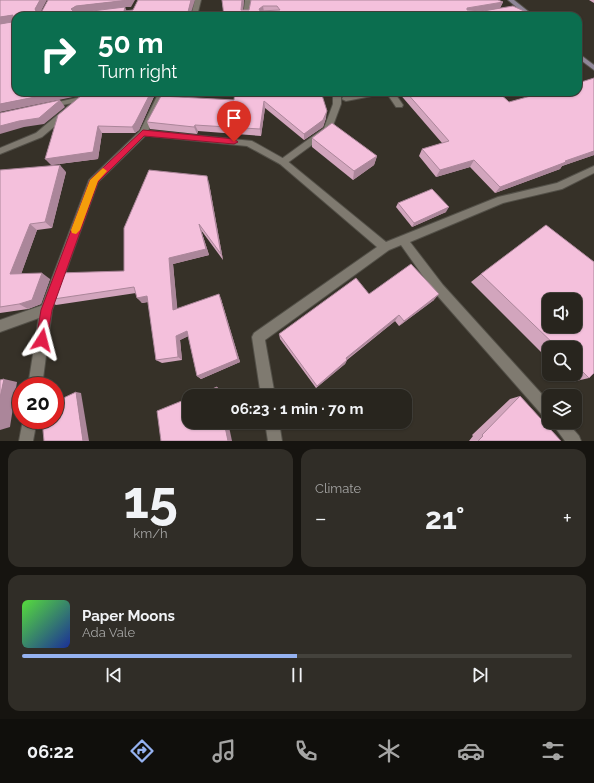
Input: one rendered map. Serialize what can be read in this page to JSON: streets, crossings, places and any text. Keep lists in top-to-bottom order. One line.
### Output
{"page":{"turn":["50 m","Turn right"],"limit":"20","trip":"06:23 · 1 min · 70 m","tile":[["15","km/h"],"Climate"],"heat":["−","21°","+"],"song":["Paper Moons","Ada Vale"],"tabs":"06:22"}}
